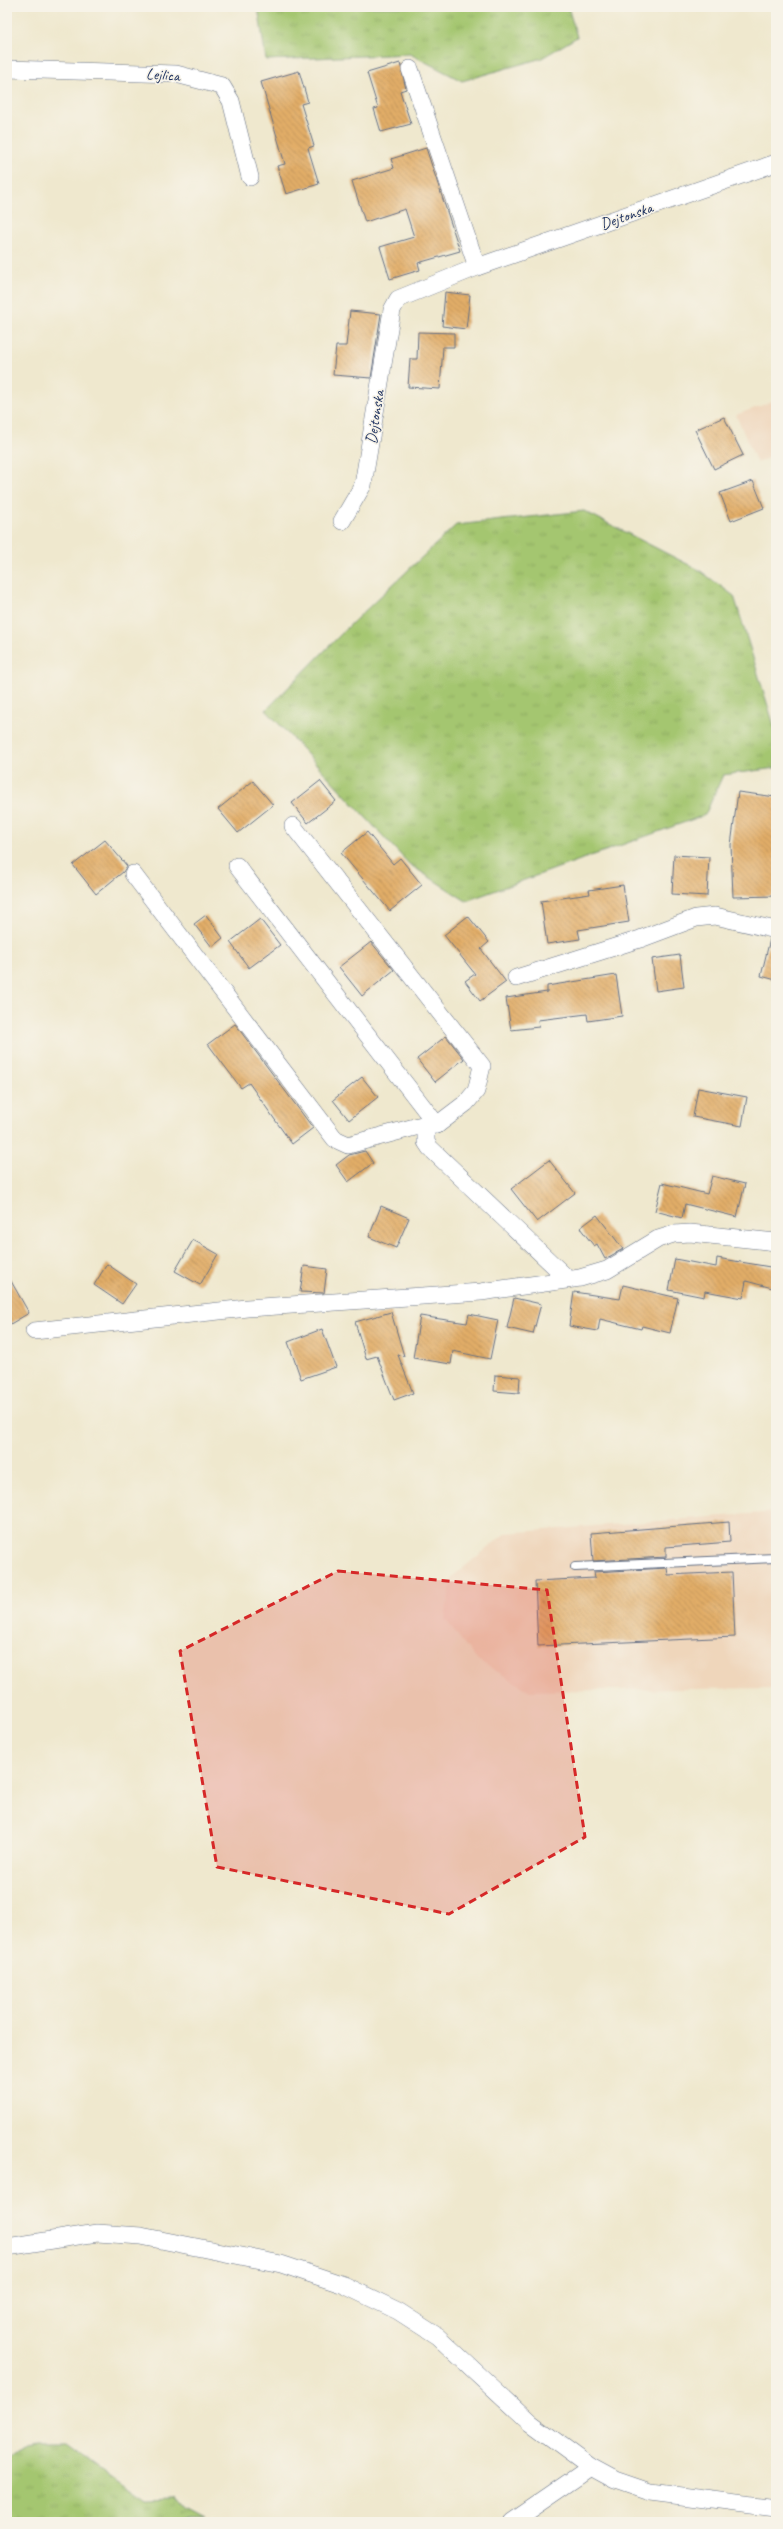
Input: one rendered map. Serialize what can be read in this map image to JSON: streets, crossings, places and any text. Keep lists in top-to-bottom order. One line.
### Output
{"streets":{"street":["Lejlica","Dejtonska"]}}
